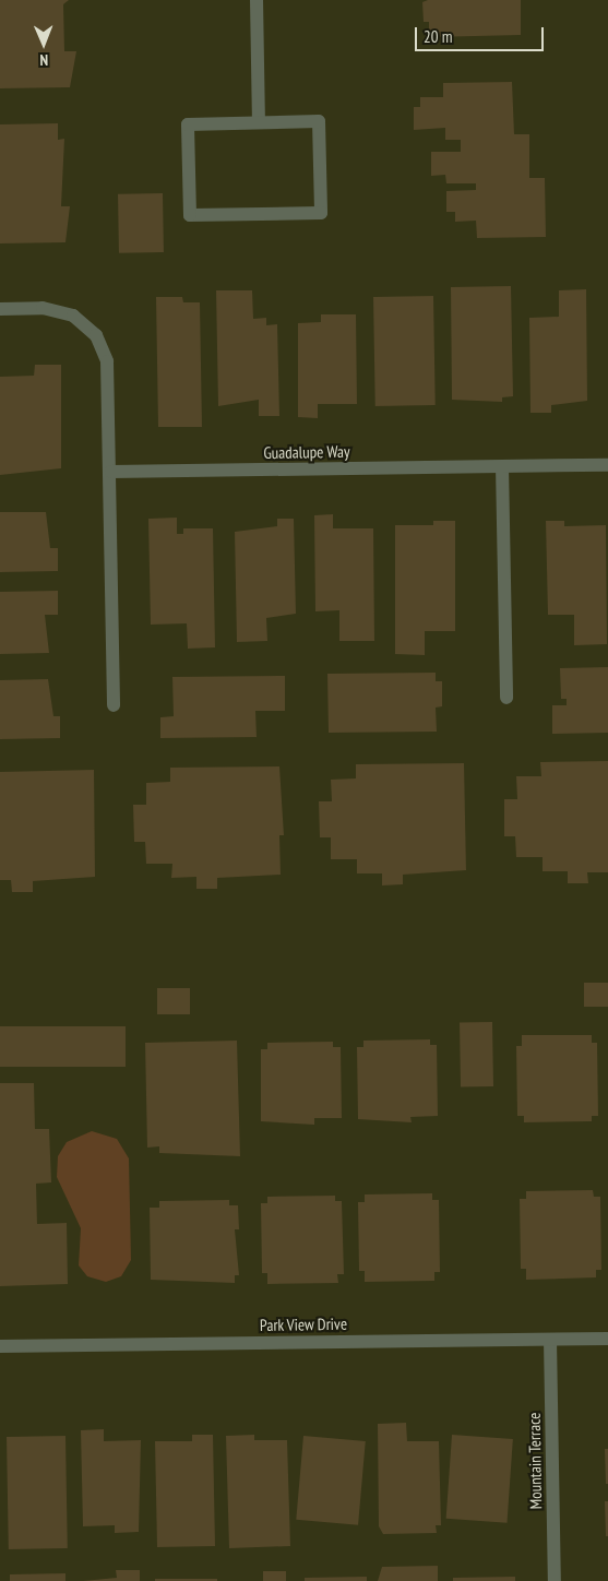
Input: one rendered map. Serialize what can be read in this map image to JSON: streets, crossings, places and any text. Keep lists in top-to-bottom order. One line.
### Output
{"streets":{"street":["Guadalupe Way","Park View Drive","Mountain Terrace"]},"crossings":[["Park View Drive","Mountain Terrace"]],"scale_bar":"20 m","north":"bottom"}
